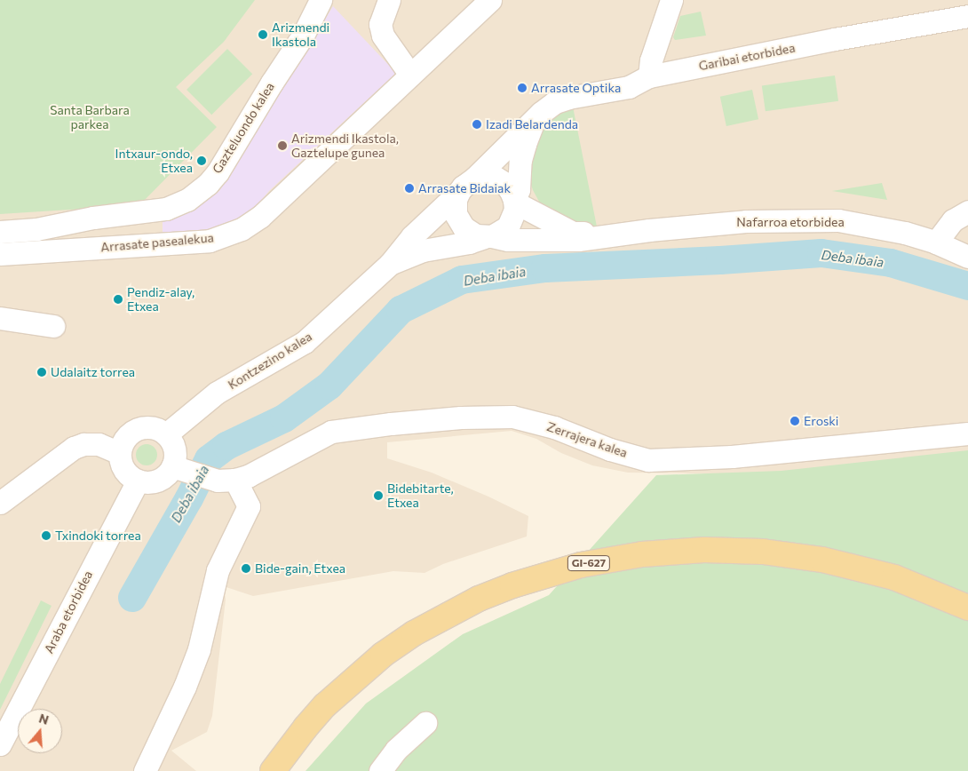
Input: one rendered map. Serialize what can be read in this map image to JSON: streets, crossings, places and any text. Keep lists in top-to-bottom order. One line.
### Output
{"streets":{"main road":["GI-627"],"street":["Garibai etorbidea","Gazteluondo kalea","Nafarroa etorbidea","Arrasate pasealekua","Kontzezino kalea","Zerrajera kalea","Araba etorbidea"]},"crossings":[["Garibai etorbidea","Nafarroa etorbidea"],["Garibai etorbidea","Kontzezino kalea"],["Nafarroa etorbidea","Kontzezino kalea"],["Kontzezino kalea","Araba etorbidea"]],"water":["Deba ibaia"],"parks":["Santa Barbara parkea"],"places":["Arizmendi Ikastola","Arrasate Optika","Izadi Belardenda","Arizmendi Ikastola, Gaztelupe gunea","Intxaur-ondo, Etxea","Arrasate Bidaiak","Pendiz-alay, Etxea","Udalaitz torrea","Eroski","Bidebitarte, Etxea","Txindoki torrea","Bide-gain, Etxea"],"north":"top"}
